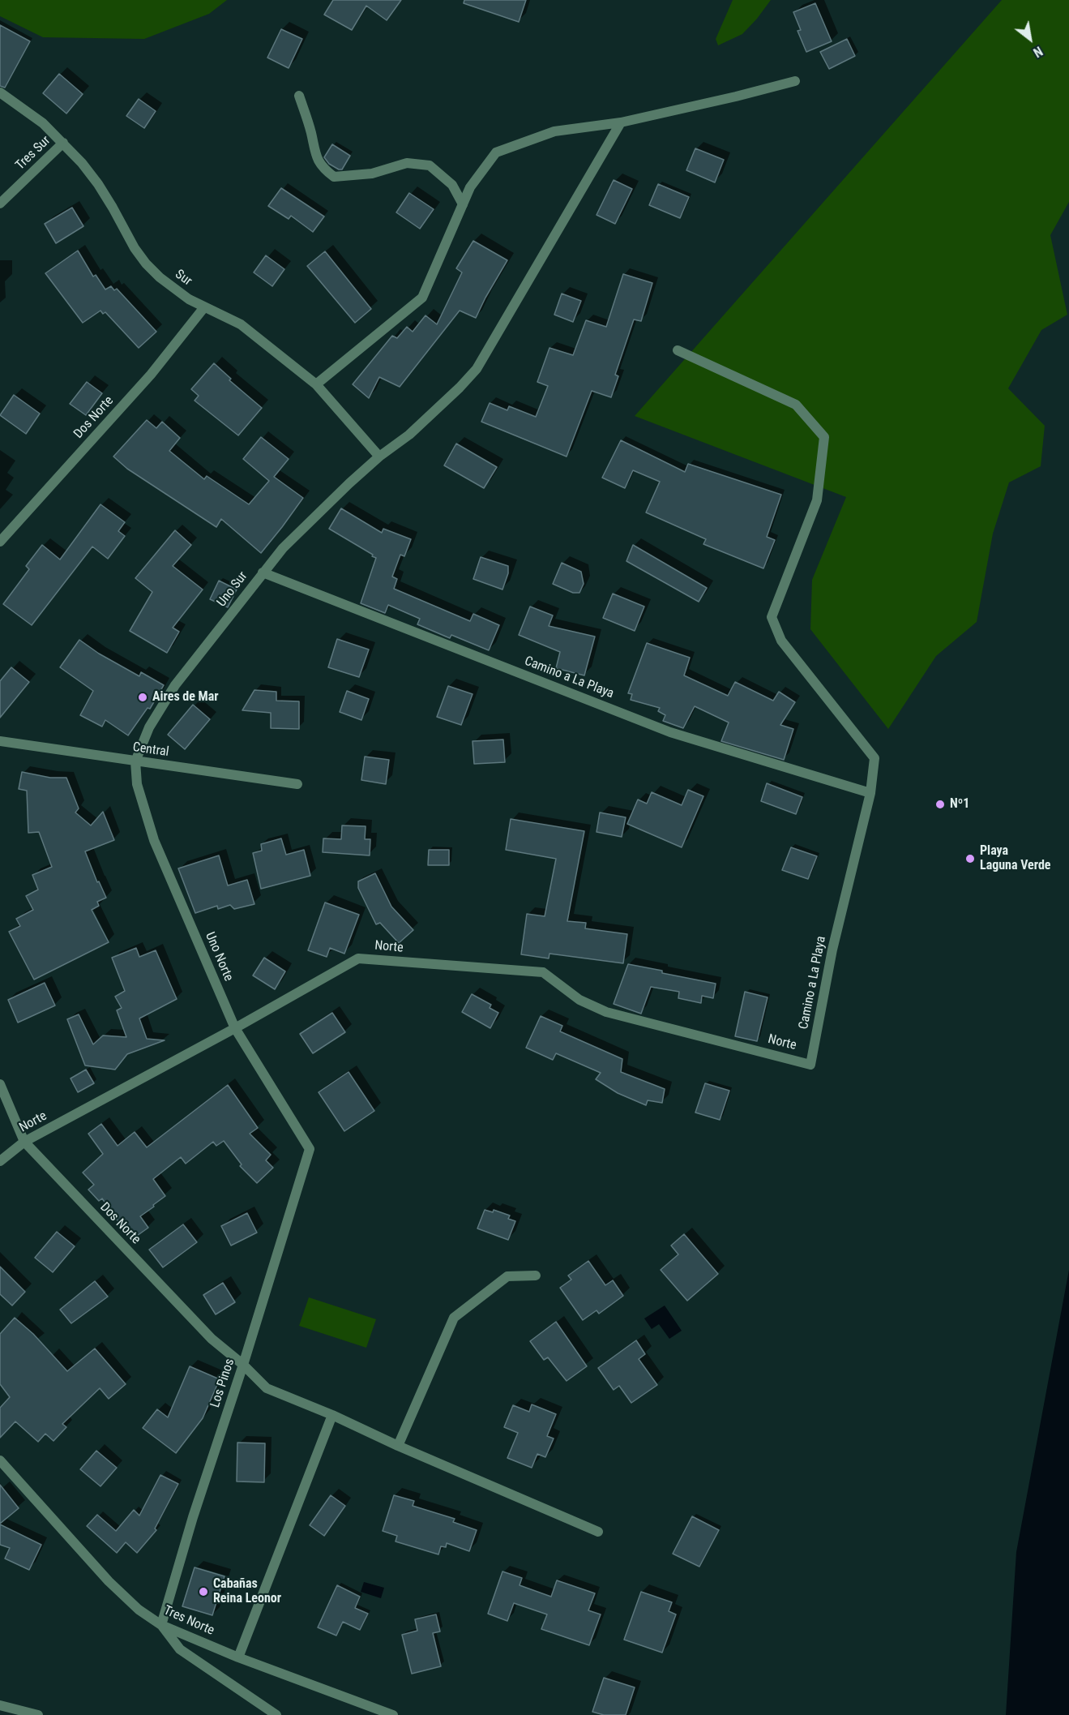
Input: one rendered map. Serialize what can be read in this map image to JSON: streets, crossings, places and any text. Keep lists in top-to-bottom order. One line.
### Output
{"streets":{"street":["Tres Sur","Sur","Dos Norte","Uno Sur","Camino a La Playa","Central","Norte","Uno Norte","Los Pinos","Tres Norte"]},"crossings":[["Tres Sur","Sur"],["Sur","Dos Norte"],["Sur","Uno Sur"],["Dos Norte","Norte"],["Dos Norte","Los Pinos"],["Uno Sur","Camino a La Playa"],["Uno Sur","Central"],["Uno Sur","Uno Norte"],["Camino a La Playa","Norte"],["Central","Uno Norte"],["Norte","Uno Norte"],["Uno Norte","Los Pinos"],["Los Pinos","Tres Norte"]],"places":["Aires de Mar","Nº1","Playa Laguna Verde","Cabañas Reina Leonor"],"north":"bottom right"}
